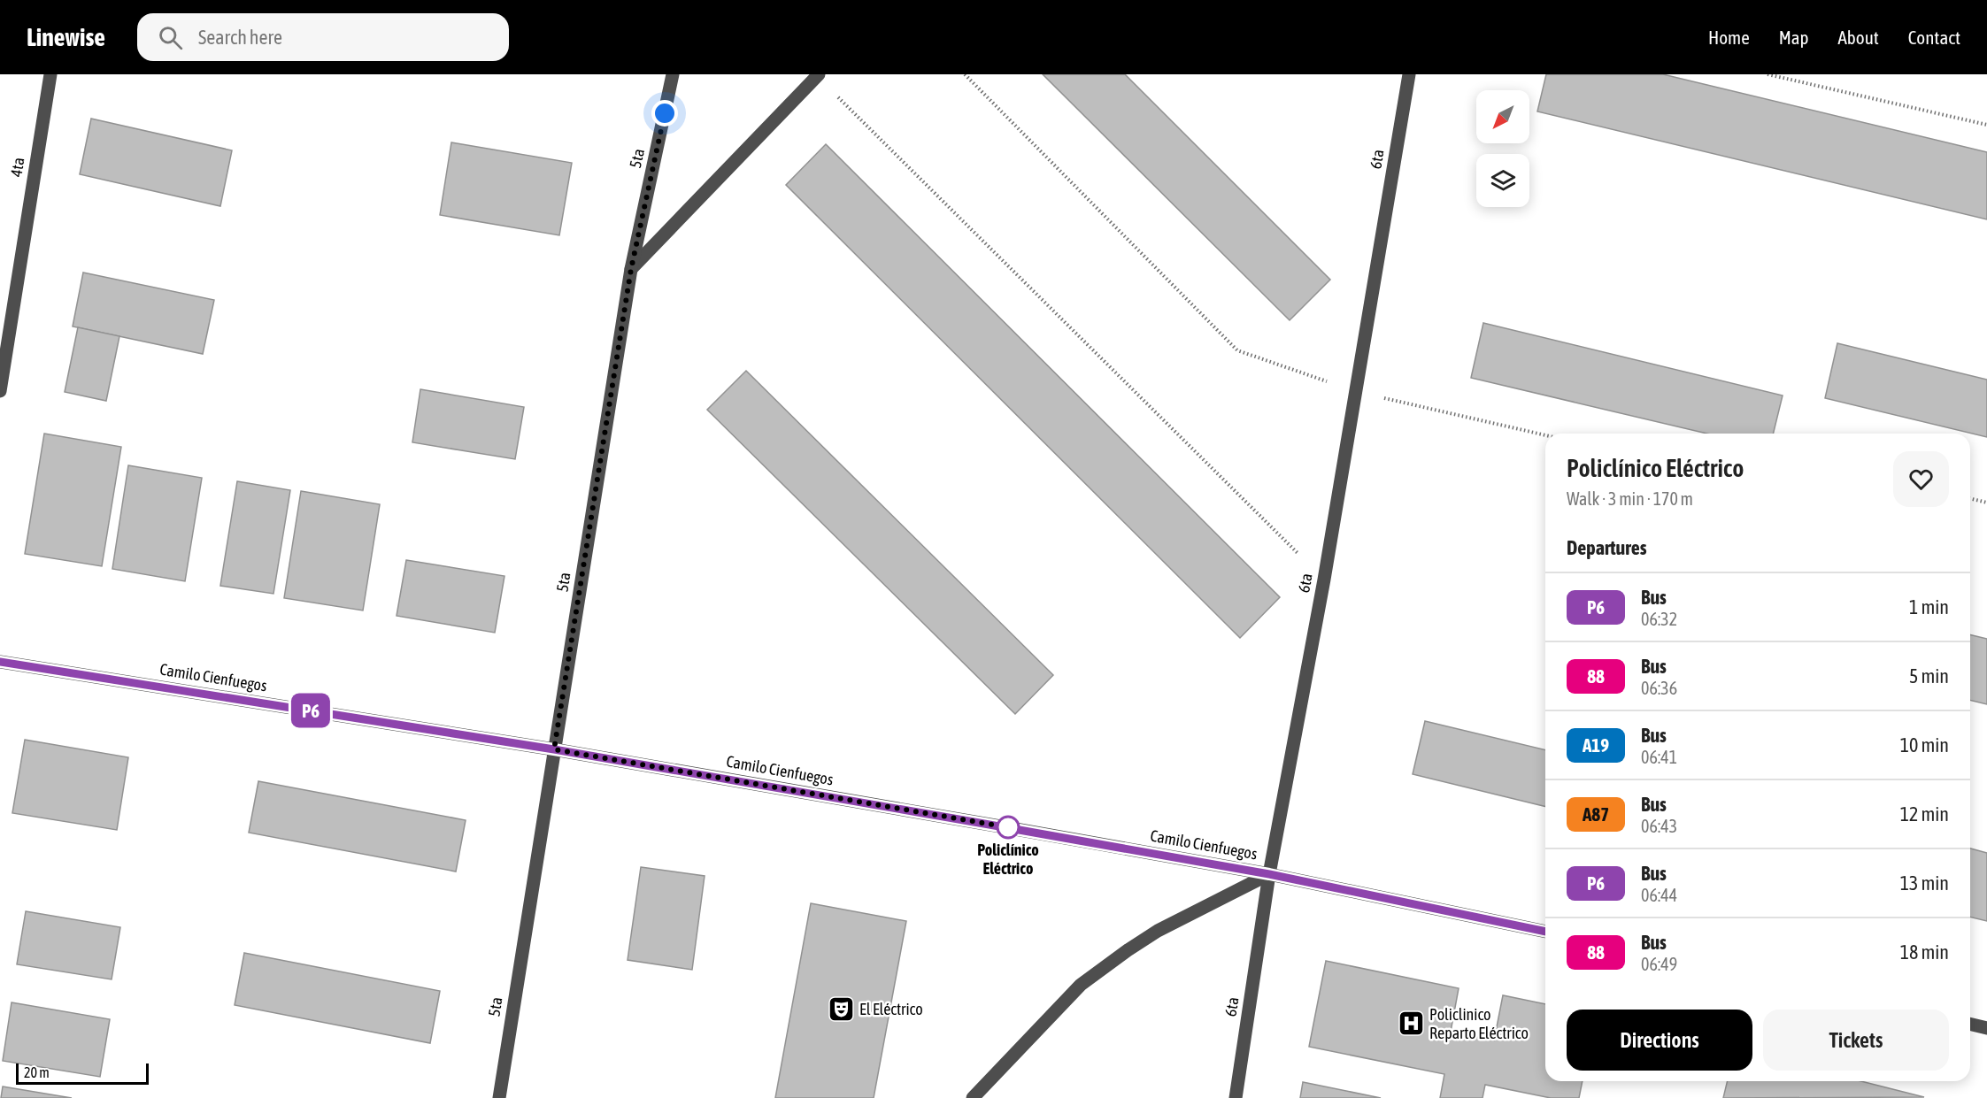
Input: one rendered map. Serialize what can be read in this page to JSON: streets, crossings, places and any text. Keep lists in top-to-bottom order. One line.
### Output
{"streets":{"street":["5ta","6ta","4ta","Camilo Cienfuegos"]},"crossings":[["5ta","Camilo Cienfuegos"],["6ta","Camilo Cienfuegos"]],"places":{"other":["Policlínico Eléctrico"],"theatre":["El Eléctrico"],"hospital":["Policlinico Reparto Eléctrico"]},"lines":["bus line P6"],"scale_bar":"20 m","north":"bottom left","page":{"header":"Linewise","search":"Search here","nav":["Home","Map","About","Contact"],"on_map":"P6","heading":[["Policlínico Eléctrico","Walk · 3 min · 170 m"],"Departures"],"list":[{"mark":"P6","name":"Bus","note":"06:32","value":"1 min"},{"mark":"88","name":"Bus","note":"06:36","value":"5 min"},{"mark":"A19","name":"Bus","note":"06:41","value":"10 min"},{"mark":"A87","name":"Bus","note":"06:43","value":"12 min"},{"mark":"P6","name":"Bus","note":"06:44","value":"13 min"},{"mark":"88","name":"Bus","note":"06:49","value":"18 min"}],"buttons":["Directions","Tickets"],"scale":"20 m"}}
